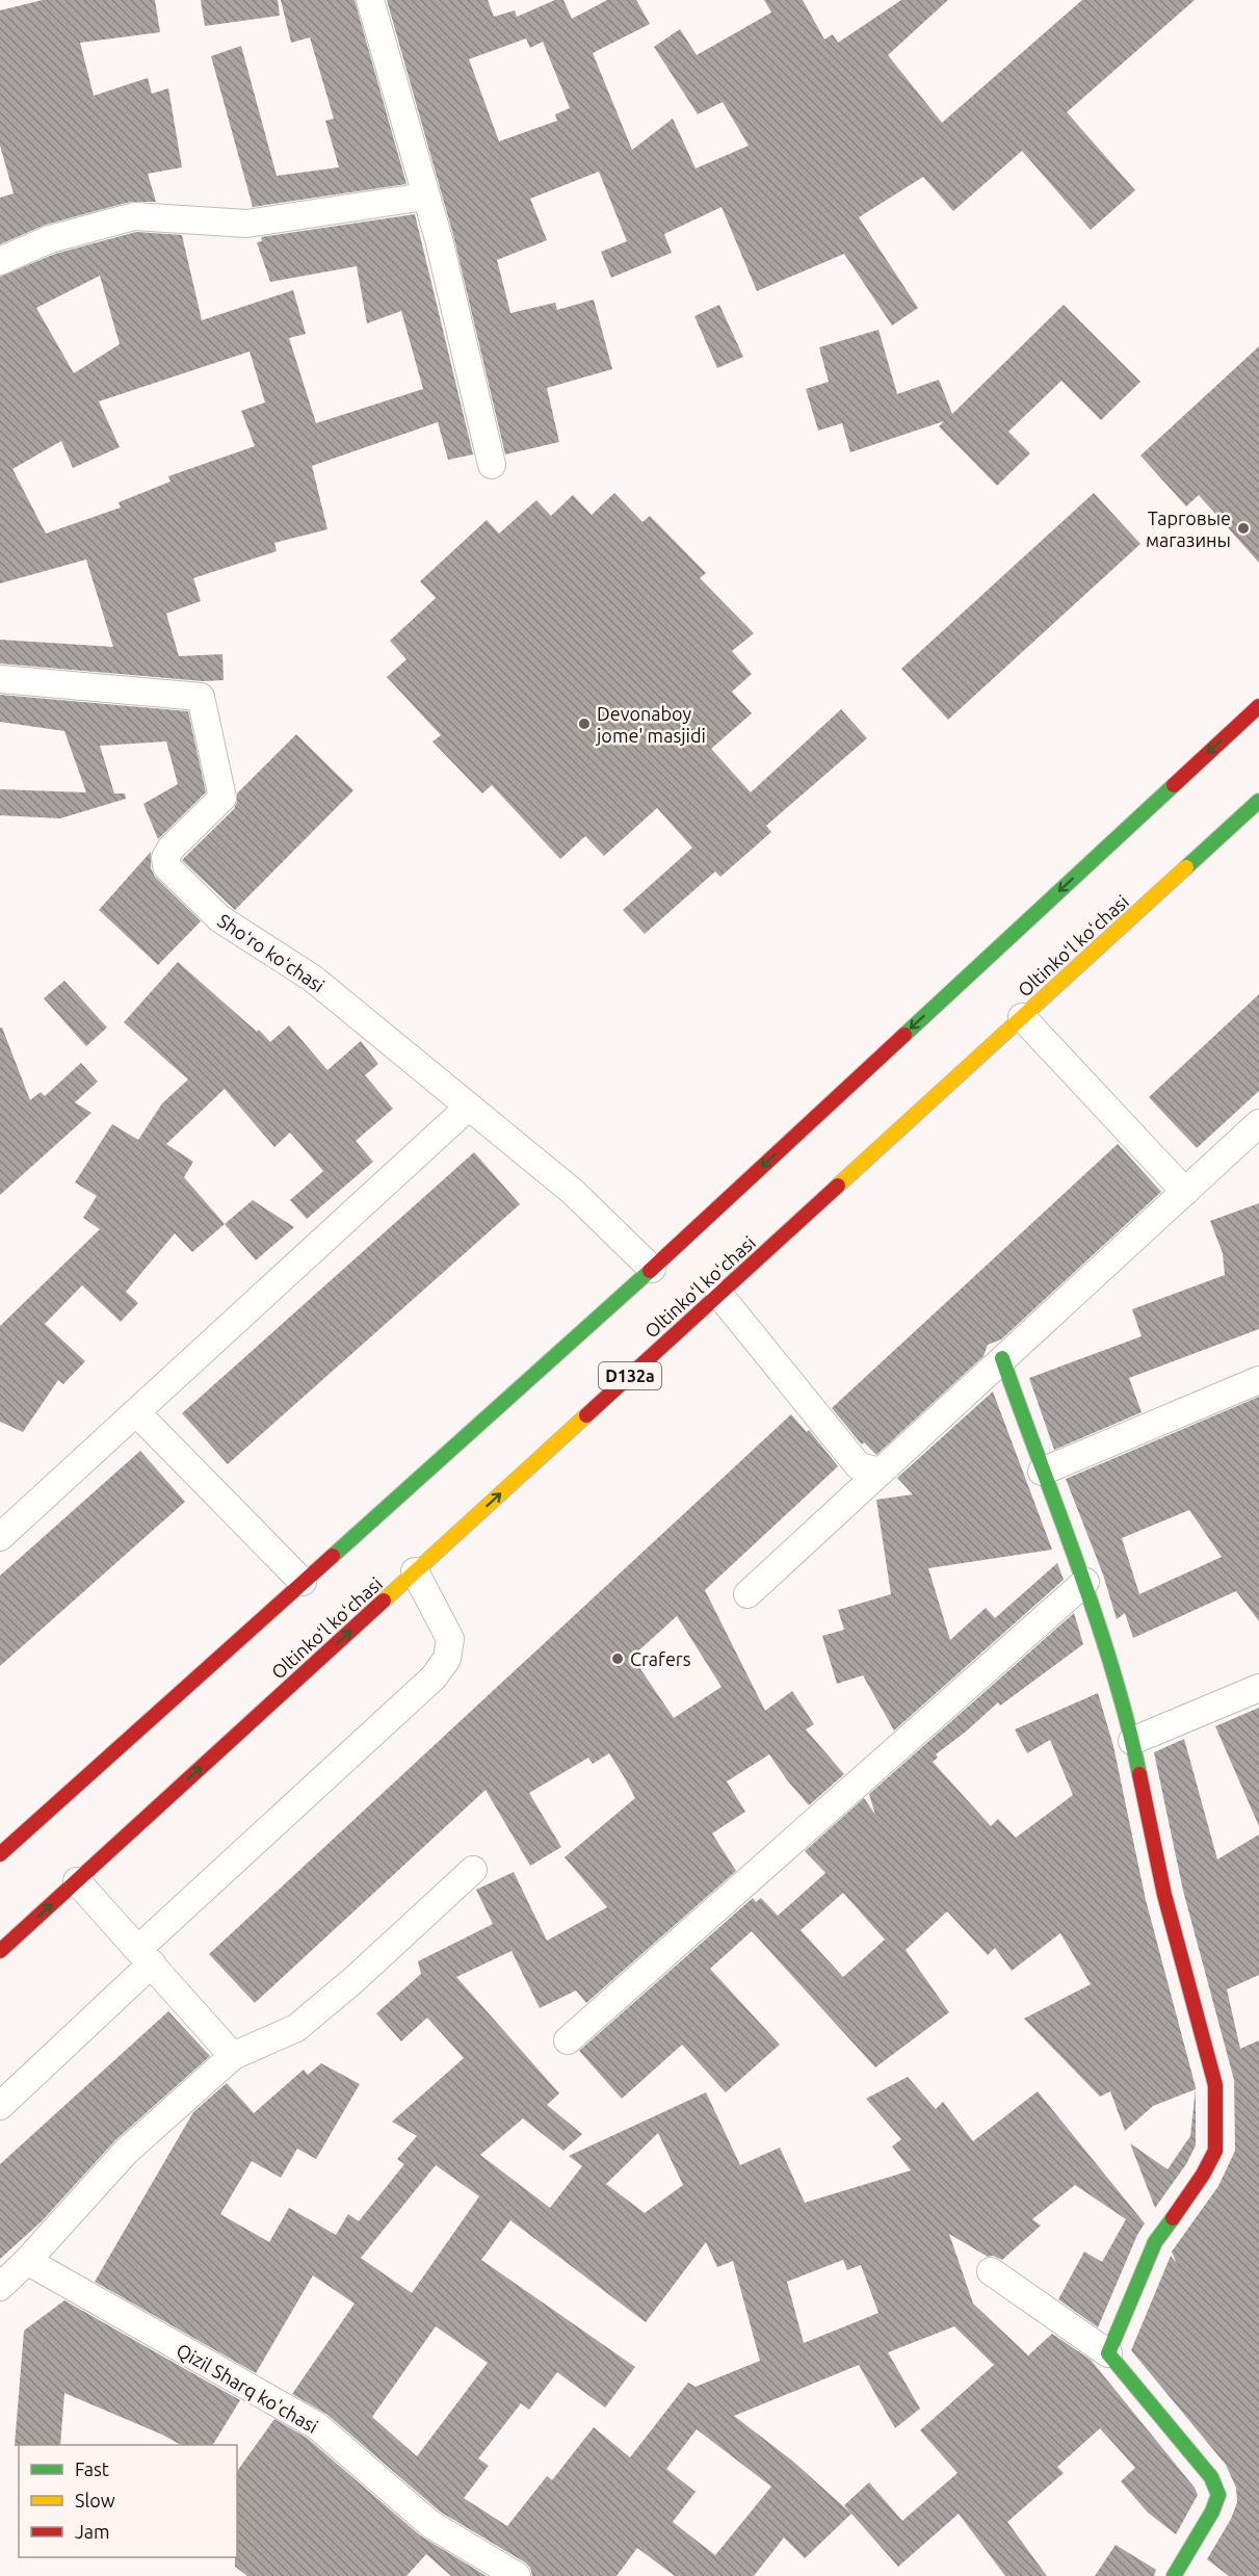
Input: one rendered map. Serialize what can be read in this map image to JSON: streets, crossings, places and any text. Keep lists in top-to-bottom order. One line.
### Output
{"streets":{"main road":["Oltinkoʻl koʻchasi","D132a"],"street":["Shoʻro koʻchasi","Qizil Sharq ko'chasi"]},"places":["Тарговые магазины","Devonaboy jome' masjidi","Crafers"],"legend":["Fast","Slow","Jam"]}
